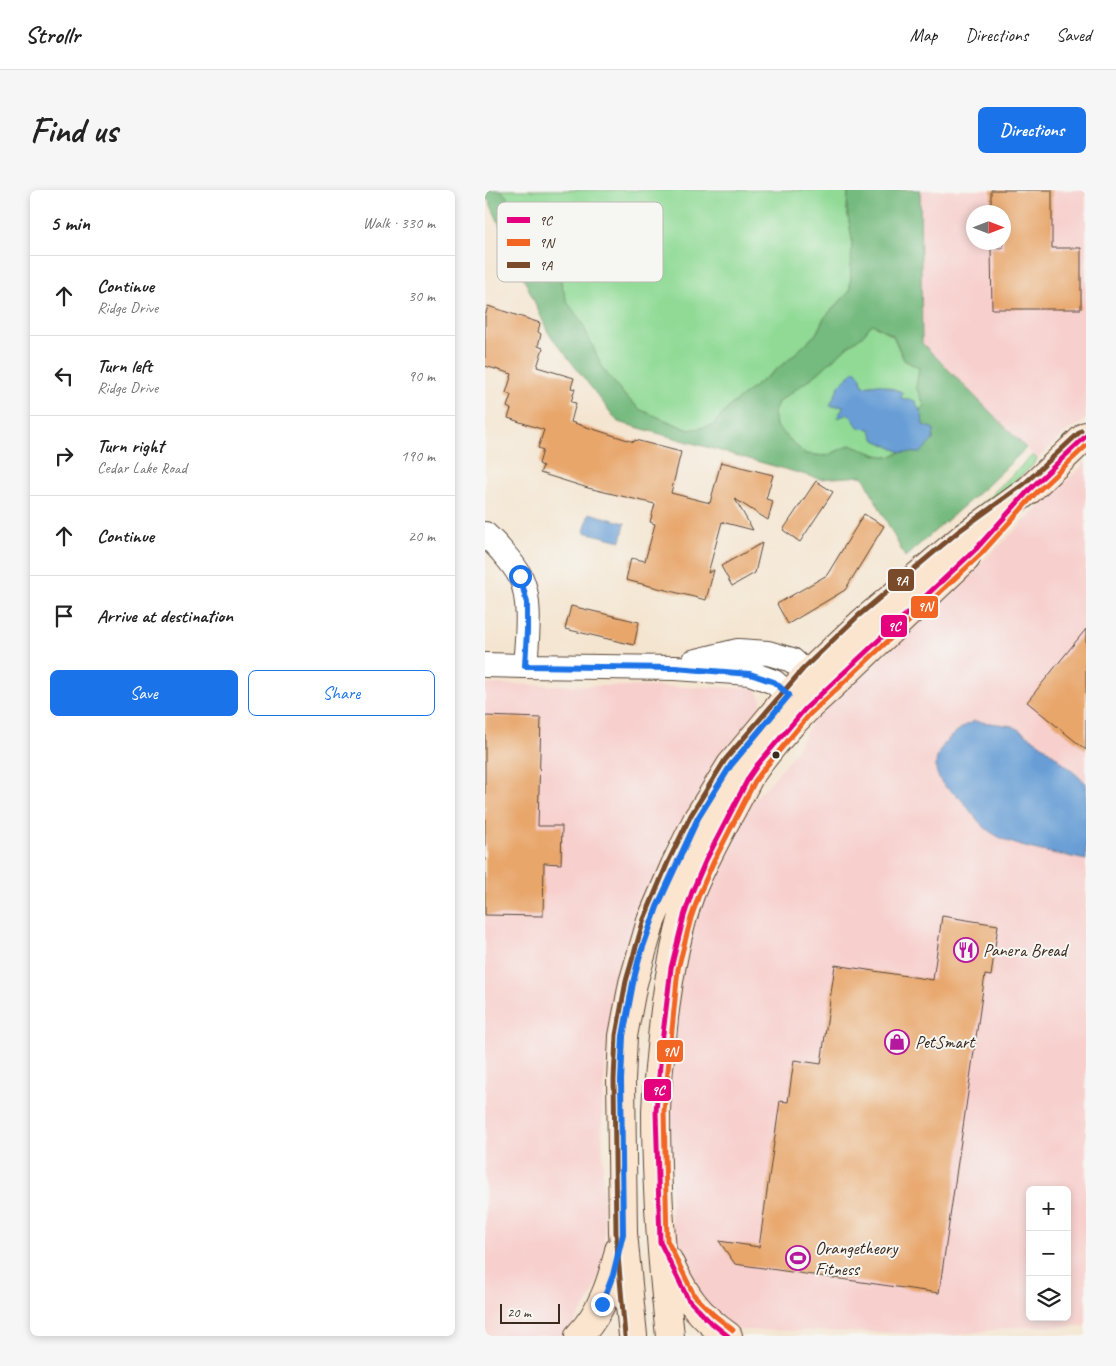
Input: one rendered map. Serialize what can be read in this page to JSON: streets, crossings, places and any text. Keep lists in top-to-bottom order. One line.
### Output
{"places":{"restaurant":["Panera Bread"],"shop":["PetSmart"],"sports":["Orangetheory Fitness"]},"lines":["transit line 9A","transit line 9C","transit line 9N"],"legend":["9C","9N","9A"],"scale_bar":"20 m","north":"right","page":{"header":"Strollr","nav":["Map","Directions","Saved"],"buttons":["Directions",["Save","Share"]],"title":"Find us","heading":["5 min","Walk · 330 m"],"list":[["Continue","Ridge Drive","30 m"],["Turn left","Ridge Drive","90 m"],["Turn right","Cedar Lake Road","190 m"],["Continue","20 m"],"Arrive at destination"],"map_buttons":["+","−"],"scale":"20 m"}}
